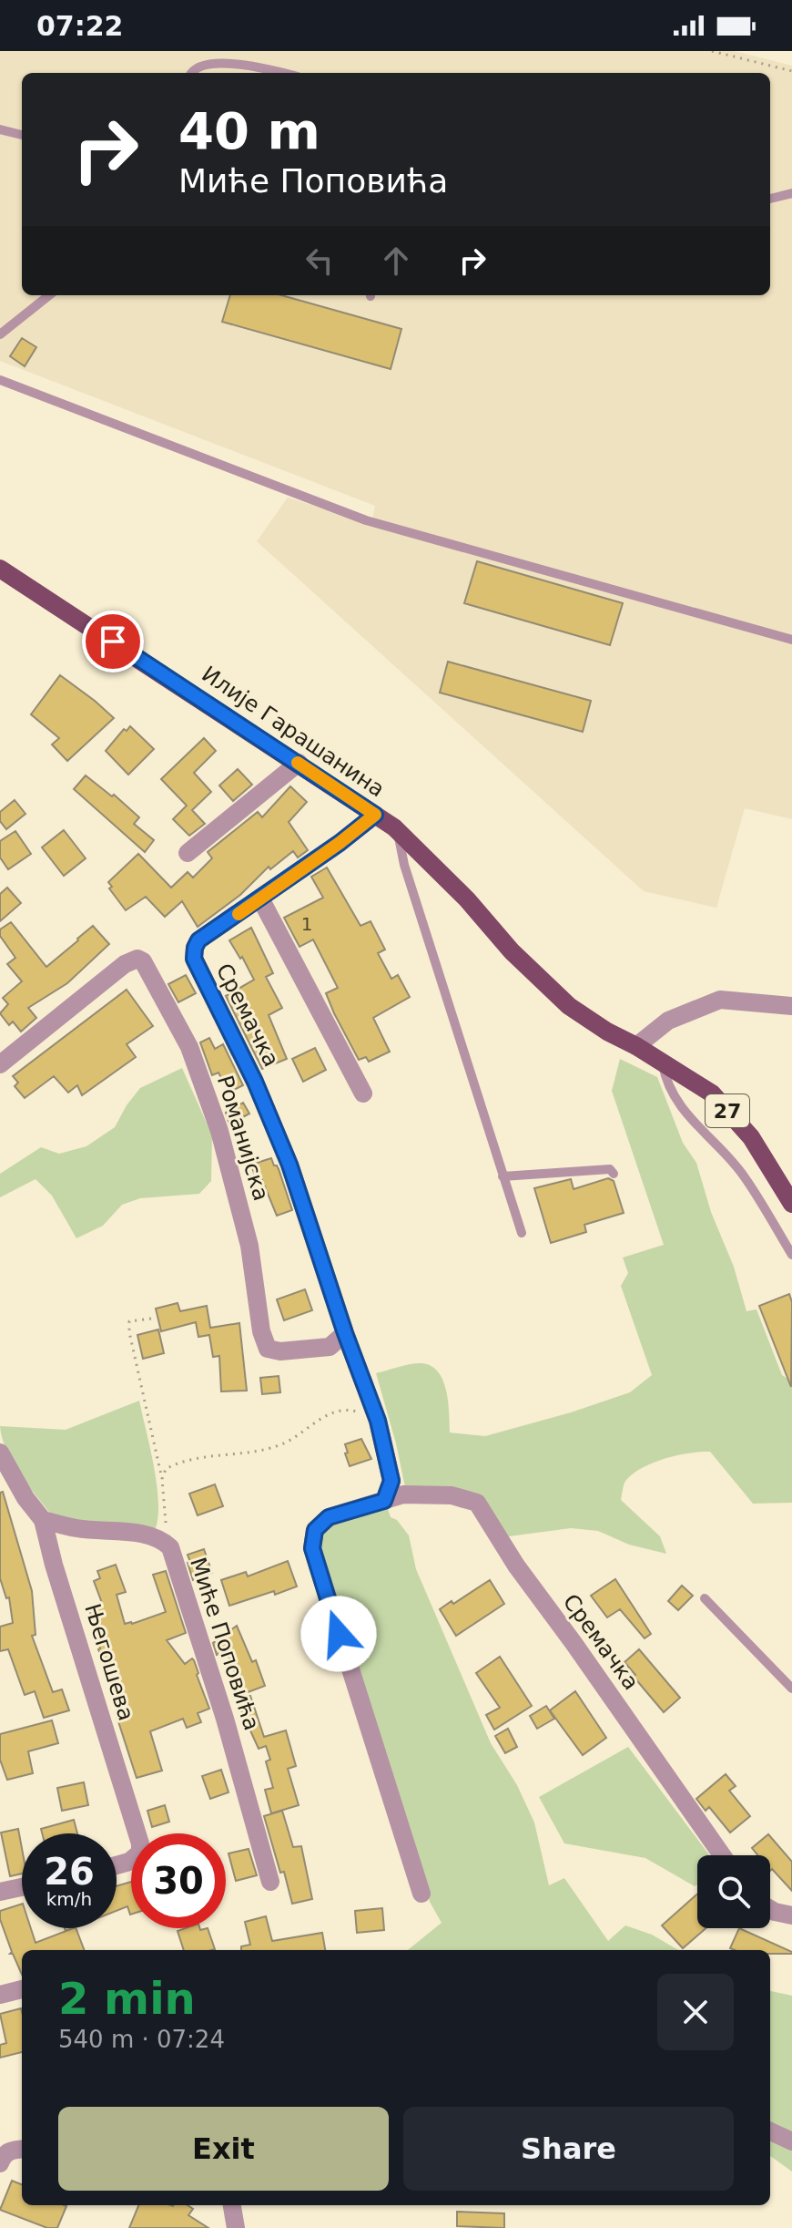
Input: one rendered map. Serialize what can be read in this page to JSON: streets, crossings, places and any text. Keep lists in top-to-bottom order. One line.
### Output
{"streets":{"main road":["Илије Гарашанина","27"],"street":["Сремачка","Романијска","Миће Поповића","Његошева"]},"crossings":[["Илије Гарашанина","Сремачка"],["Илије Гарашанина","27"],["Сремачка","Романијска"],["Миће Поповића","Његошева"]],"house_numbers":["1"],"page":{"status":"07:22","turn":["40 m","Миће Поповића"],"speed":"26 km/h","limit":"30","heading":["2 min","540 m · 07:24"],"buttons":["Exit","Share"]}}
